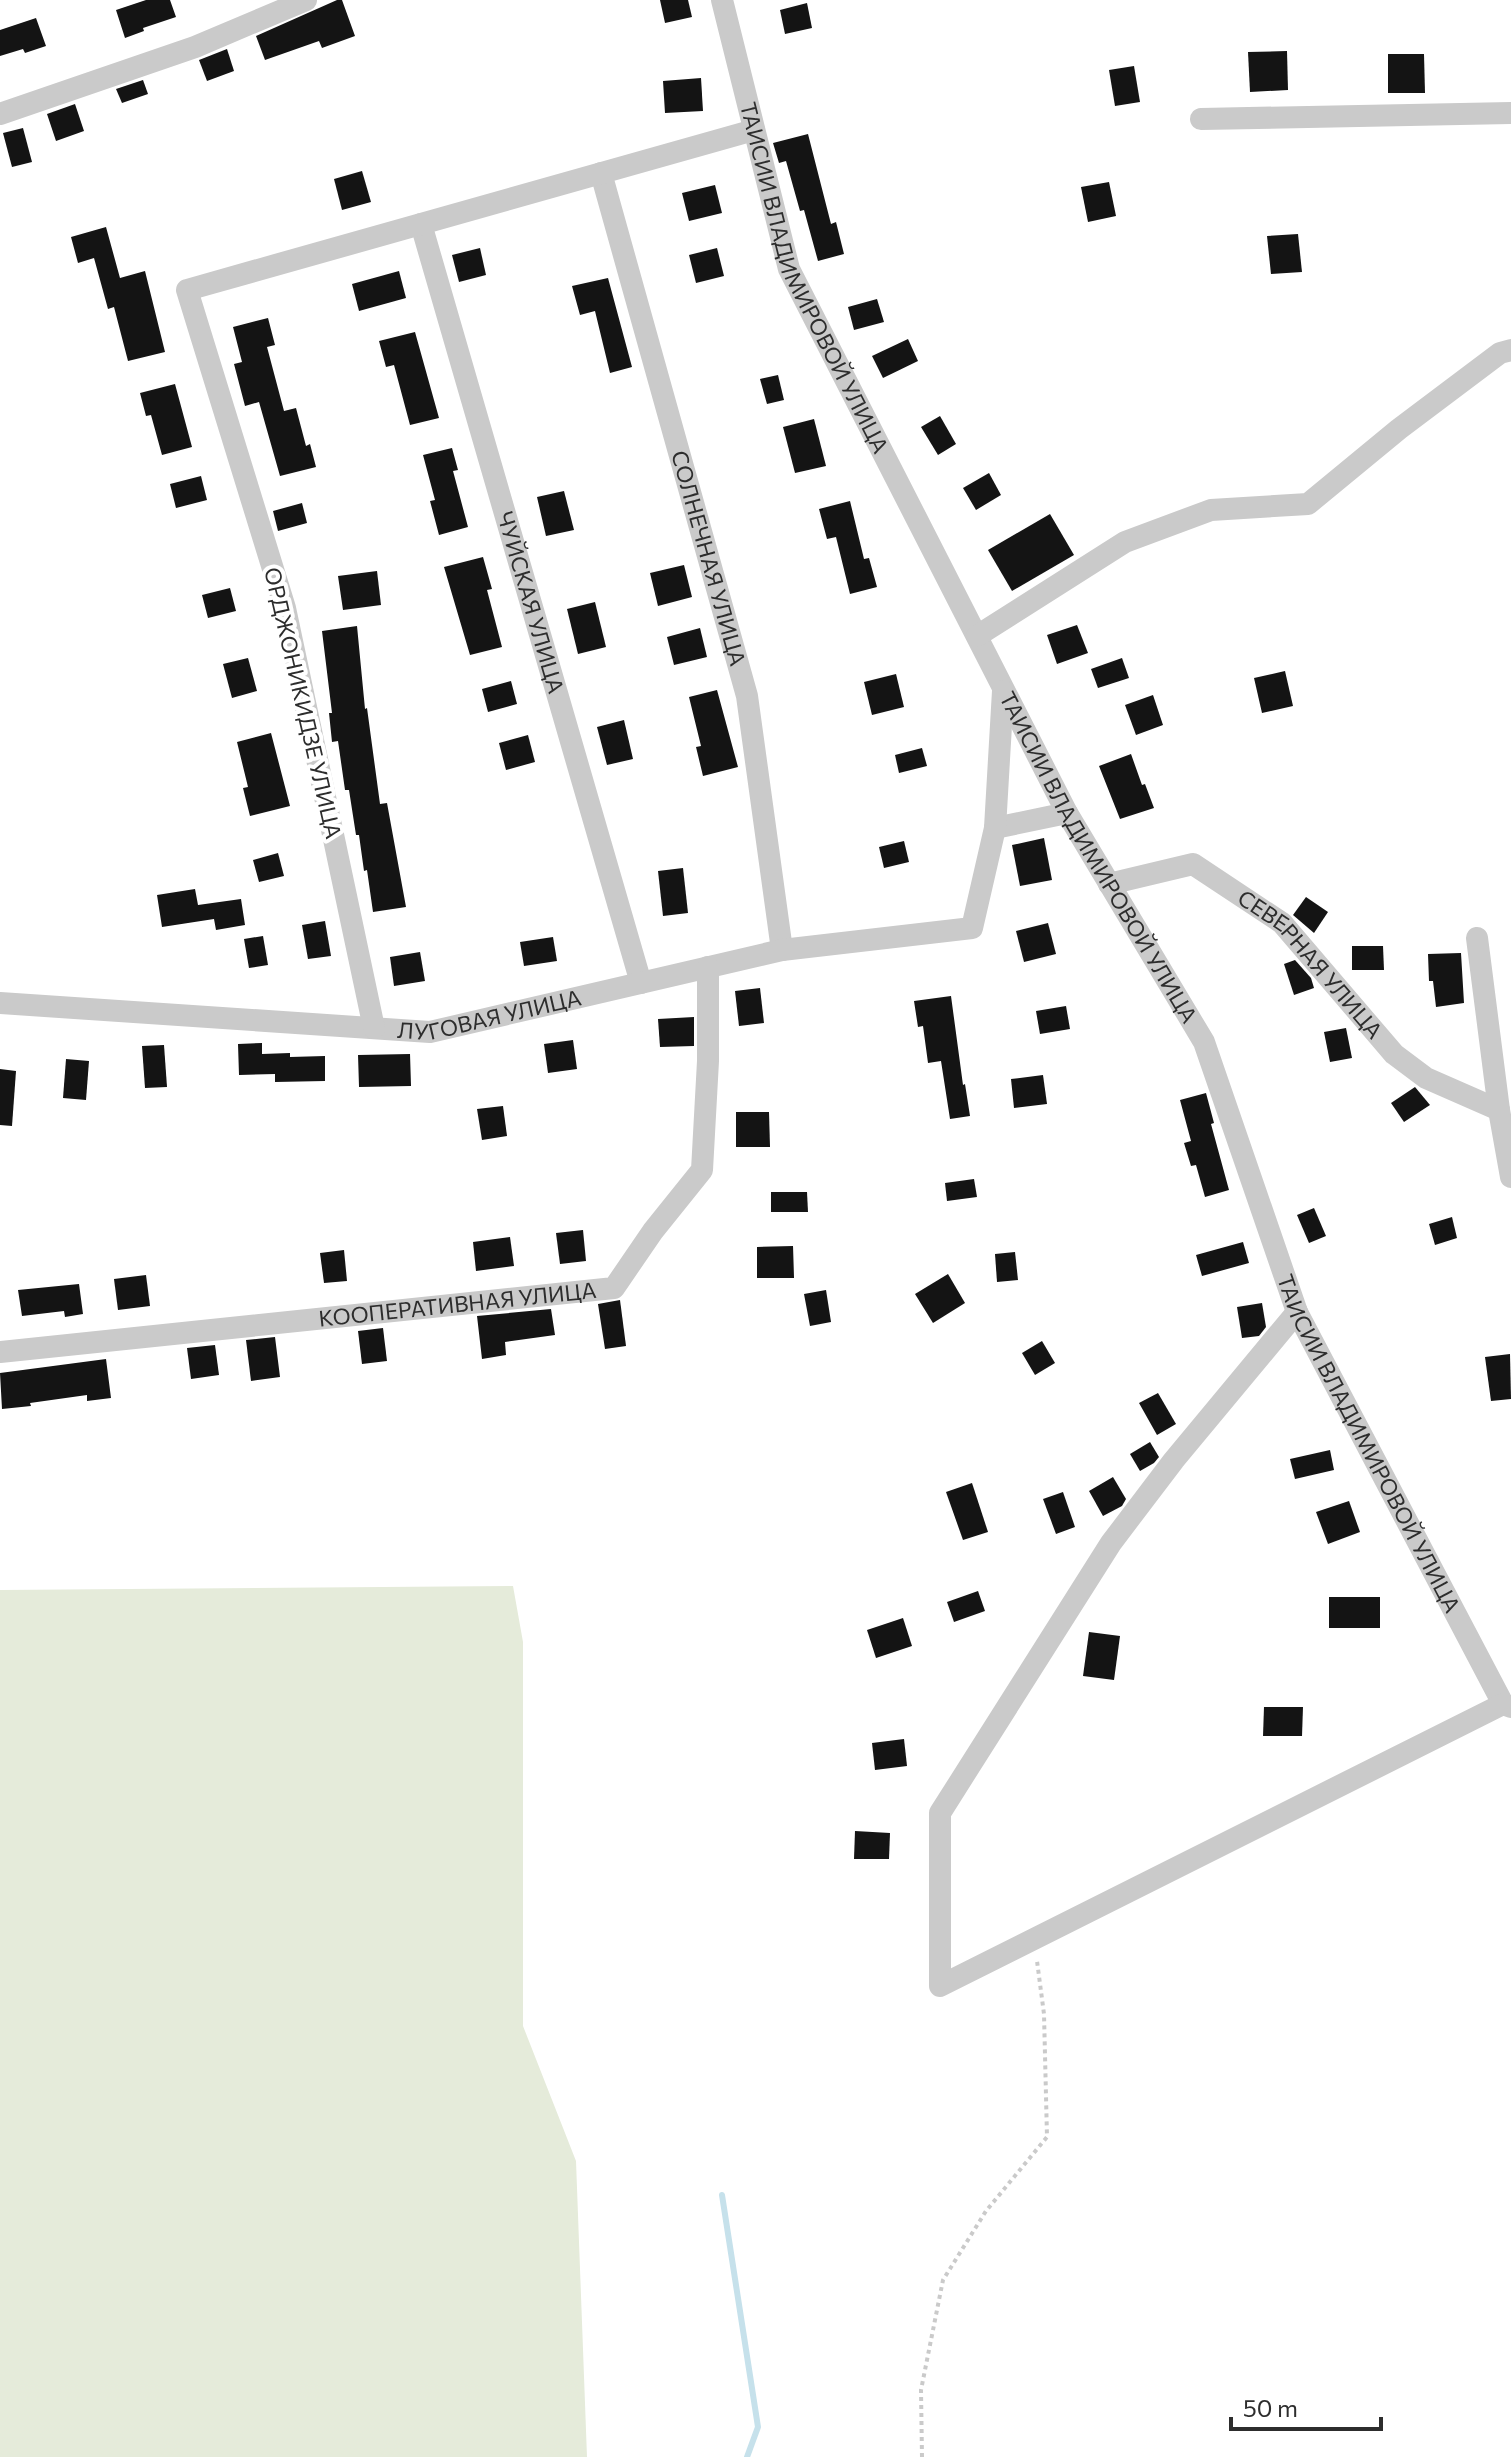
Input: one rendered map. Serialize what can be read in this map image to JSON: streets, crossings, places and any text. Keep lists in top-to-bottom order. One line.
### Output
{"streets":{"street":["ТАИСИИ ВЛАДИМИРОВОЙ УЛИЦА","СОЛНЕЧНАЯ УЛИЦА","ЧУЙСКАЯ УЛИЦА","ОРДЖОНИКИДЗЕ УЛИЦА","СЕВЕРНАЯ УЛИЦА","ЛУГОВАЯ УЛИЦА","КООПЕРАТИВНАЯ УЛИЦА"]},"crossings":[["ТАИСИИ ВЛАДИМИРОВОЙ УЛИЦА","СЕВЕРНАЯ УЛИЦА"],["СОЛНЕЧНАЯ УЛИЦА","ЛУГОВАЯ УЛИЦА"],["ЧУЙСКАЯ УЛИЦА","ОРДЖОНИКИДЗЕ УЛИЦА"],["ЧУЙСКАЯ УЛИЦА","ЛУГОВАЯ УЛИЦА"],["ОРДЖОНИКИДЗЕ УЛИЦА","ЛУГОВАЯ УЛИЦА"],["ЛУГОВАЯ УЛИЦА","КООПЕРАТИВНАЯ УЛИЦА"]],"scale_bar":"50 m"}
